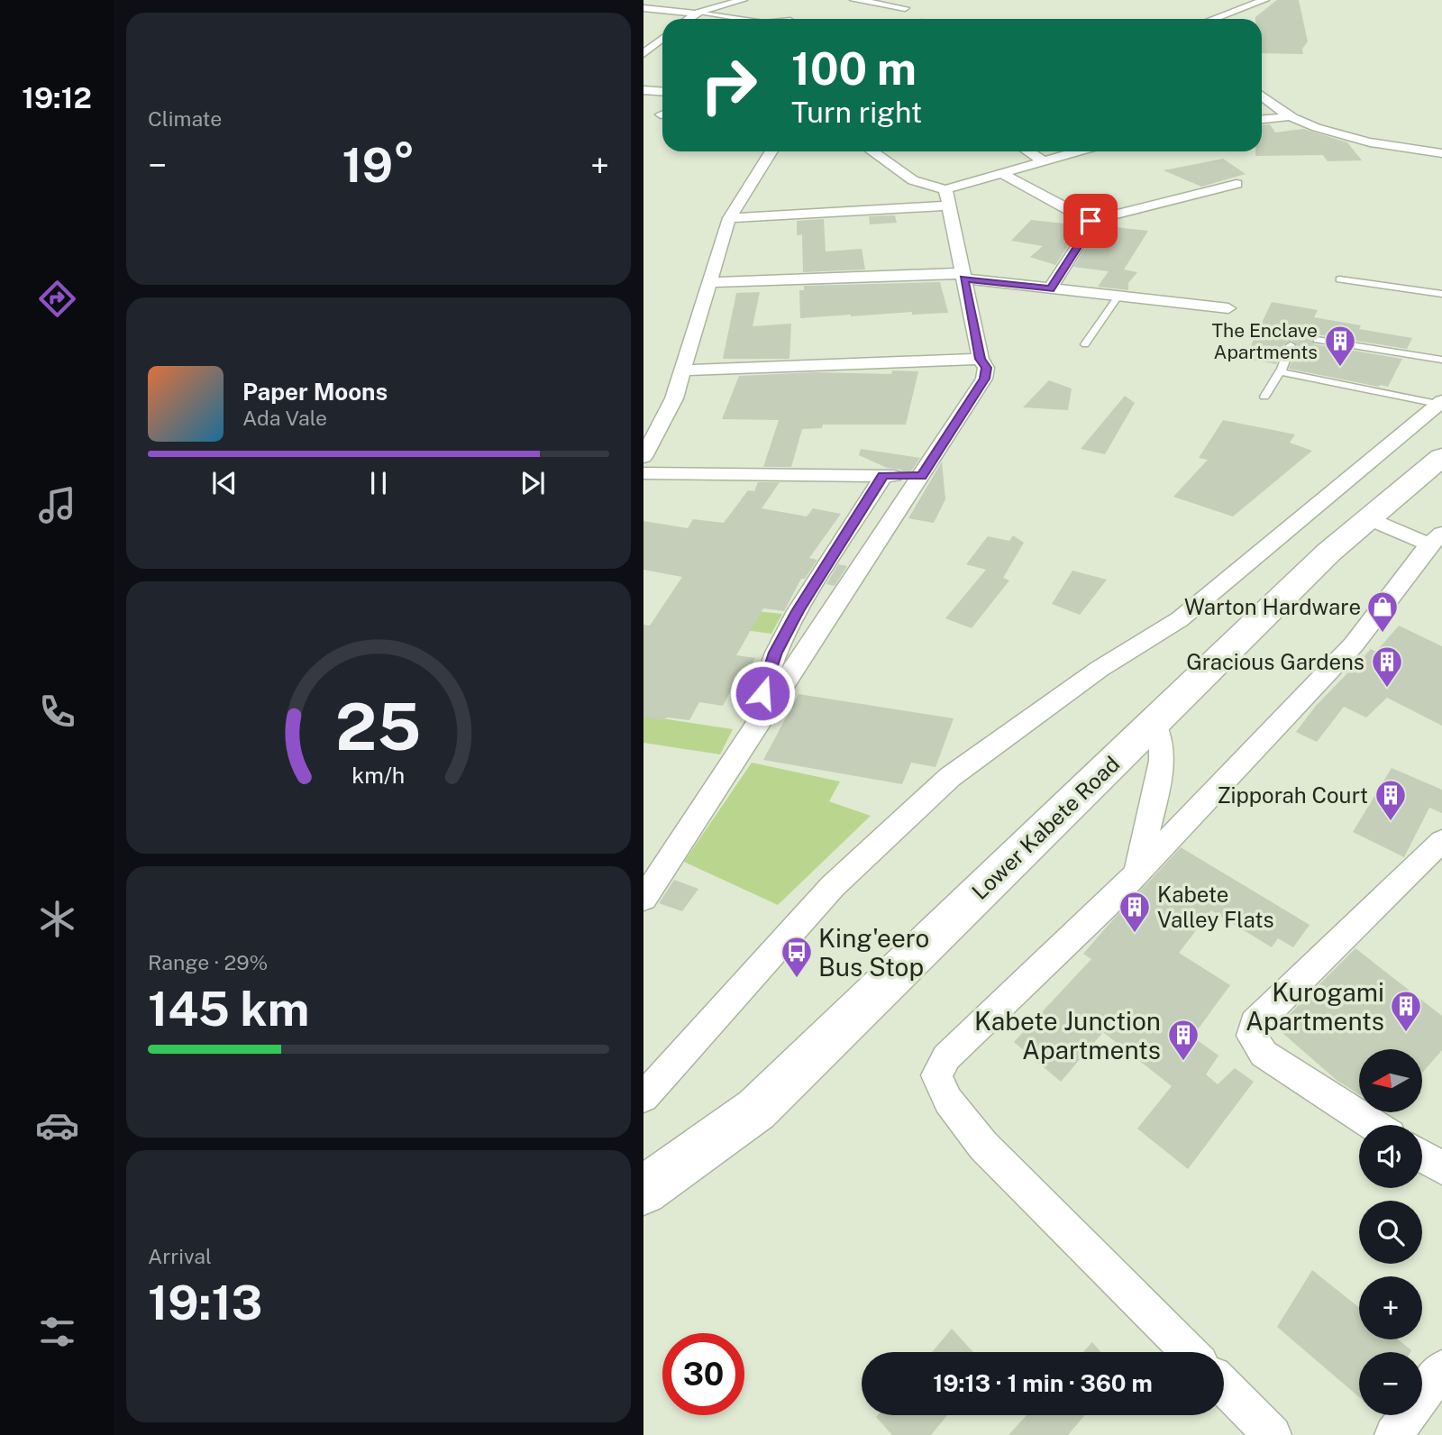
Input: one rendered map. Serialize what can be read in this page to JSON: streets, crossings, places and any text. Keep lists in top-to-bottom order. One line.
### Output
{"streets":{"main road":["Lower Kabete Road"]},"places":{"building":["The Enclave Apartments","Gracious Gardens","Zipporah Court","Kabete Valley Flats","Kurogami Apartments","Kabete Junction Apartments"],"shop":["Warton Hardware"],"bus stop":["King'eero Bus Stop"]},"north":"left","page":{"tabs":"19:12","tile":["Climate",["Range · 29%","145 km"],["Arrival","19:13"]],"turn":["100 m","Turn right"],"heat":["−","19°","+"],"song":["Paper Moons","Ada Vale"],"map_buttons":["+","−"],"limit":"30","trip":"19:13 · 1 min · 360 m","gauge":["25","km/h"]}}
